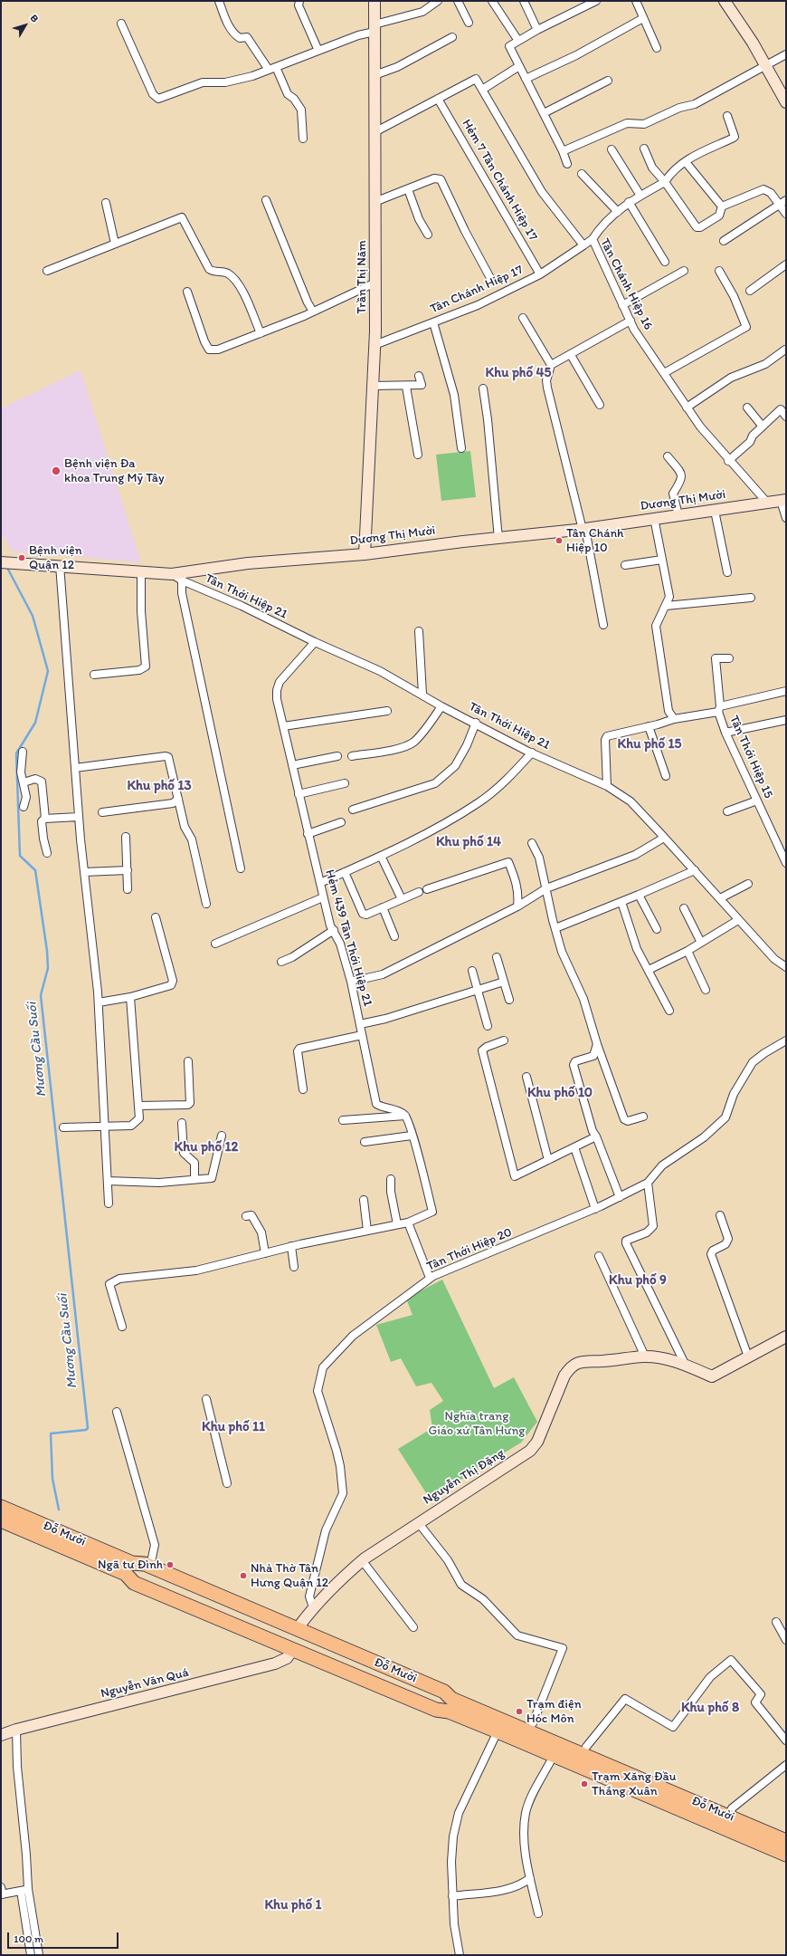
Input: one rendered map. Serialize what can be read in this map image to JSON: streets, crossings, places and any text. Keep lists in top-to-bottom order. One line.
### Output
{"streets":{"highway":["Đỗ Mười"],"street":["Hẻm 7 Tân Chánh Hiệp 17","Trần Thị Năm","Tân Chánh Hiệp 16","Tân Chánh Hiệp 17","Dương Thị Mười","Tân Thới Hiệp 21","Tân Thới Hiệp 15","Hẻm 439 Tân Thới Hiệp 21","Tân Thới Hiệp 20","Nguyễn Thị Đặng","Nguyễn Văn Quá"]},"crossings":[["Hẻm 7 Tân Chánh Hiệp 17","Tân Chánh Hiệp 16"],["Hẻm 7 Tân Chánh Hiệp 17","Tân Chánh Hiệp 17"],["Trần Thị Năm","Tân Chánh Hiệp 17"],["Trần Thị Năm","Dương Thị Mười"],["Tân Chánh Hiệp 16","Tân Chánh Hiệp 17"],["Tân Chánh Hiệp 16","Dương Thị Mười"],["Dương Thị Mười","Tân Thới Hiệp 21"],["Tân Thới Hiệp 21","Tân Thới Hiệp 15"],["Tân Thới Hiệp 21","Hẻm 439 Tân Thới Hiệp 21"],["Tân Thới Hiệp 20","Nguyễn Thị Đặng"],["Nguyễn Thị Đặng","Đỗ Mười"],["Đỗ Mười","Nguyễn Văn Quá"]],"districts":["Khu phố 45","Khu phố 15","Khu phố 13","Khu phố 14","Khu phố 10","Khu phố 12","Khu phố 9","Khu phố 11","Khu phố 8","Khu phố 1"],"water":["Mương Cầu Suối"],"parks":["Nghĩa trang Giáo xứ Tân Hưng"],"places":["Bệnh viện Đa khoa Trung Mỹ Tây","Tân Chánh Hiệp 10","Bệnh viện Quận 12","Ngã tư Đình","Nhà Thờ Tân Hưng Quận 12","Trạm điện Hóc Môn","Trạm Xăng Đầu Thắng Xuân"],"scale_bar":"100 m","north":"top right"}
